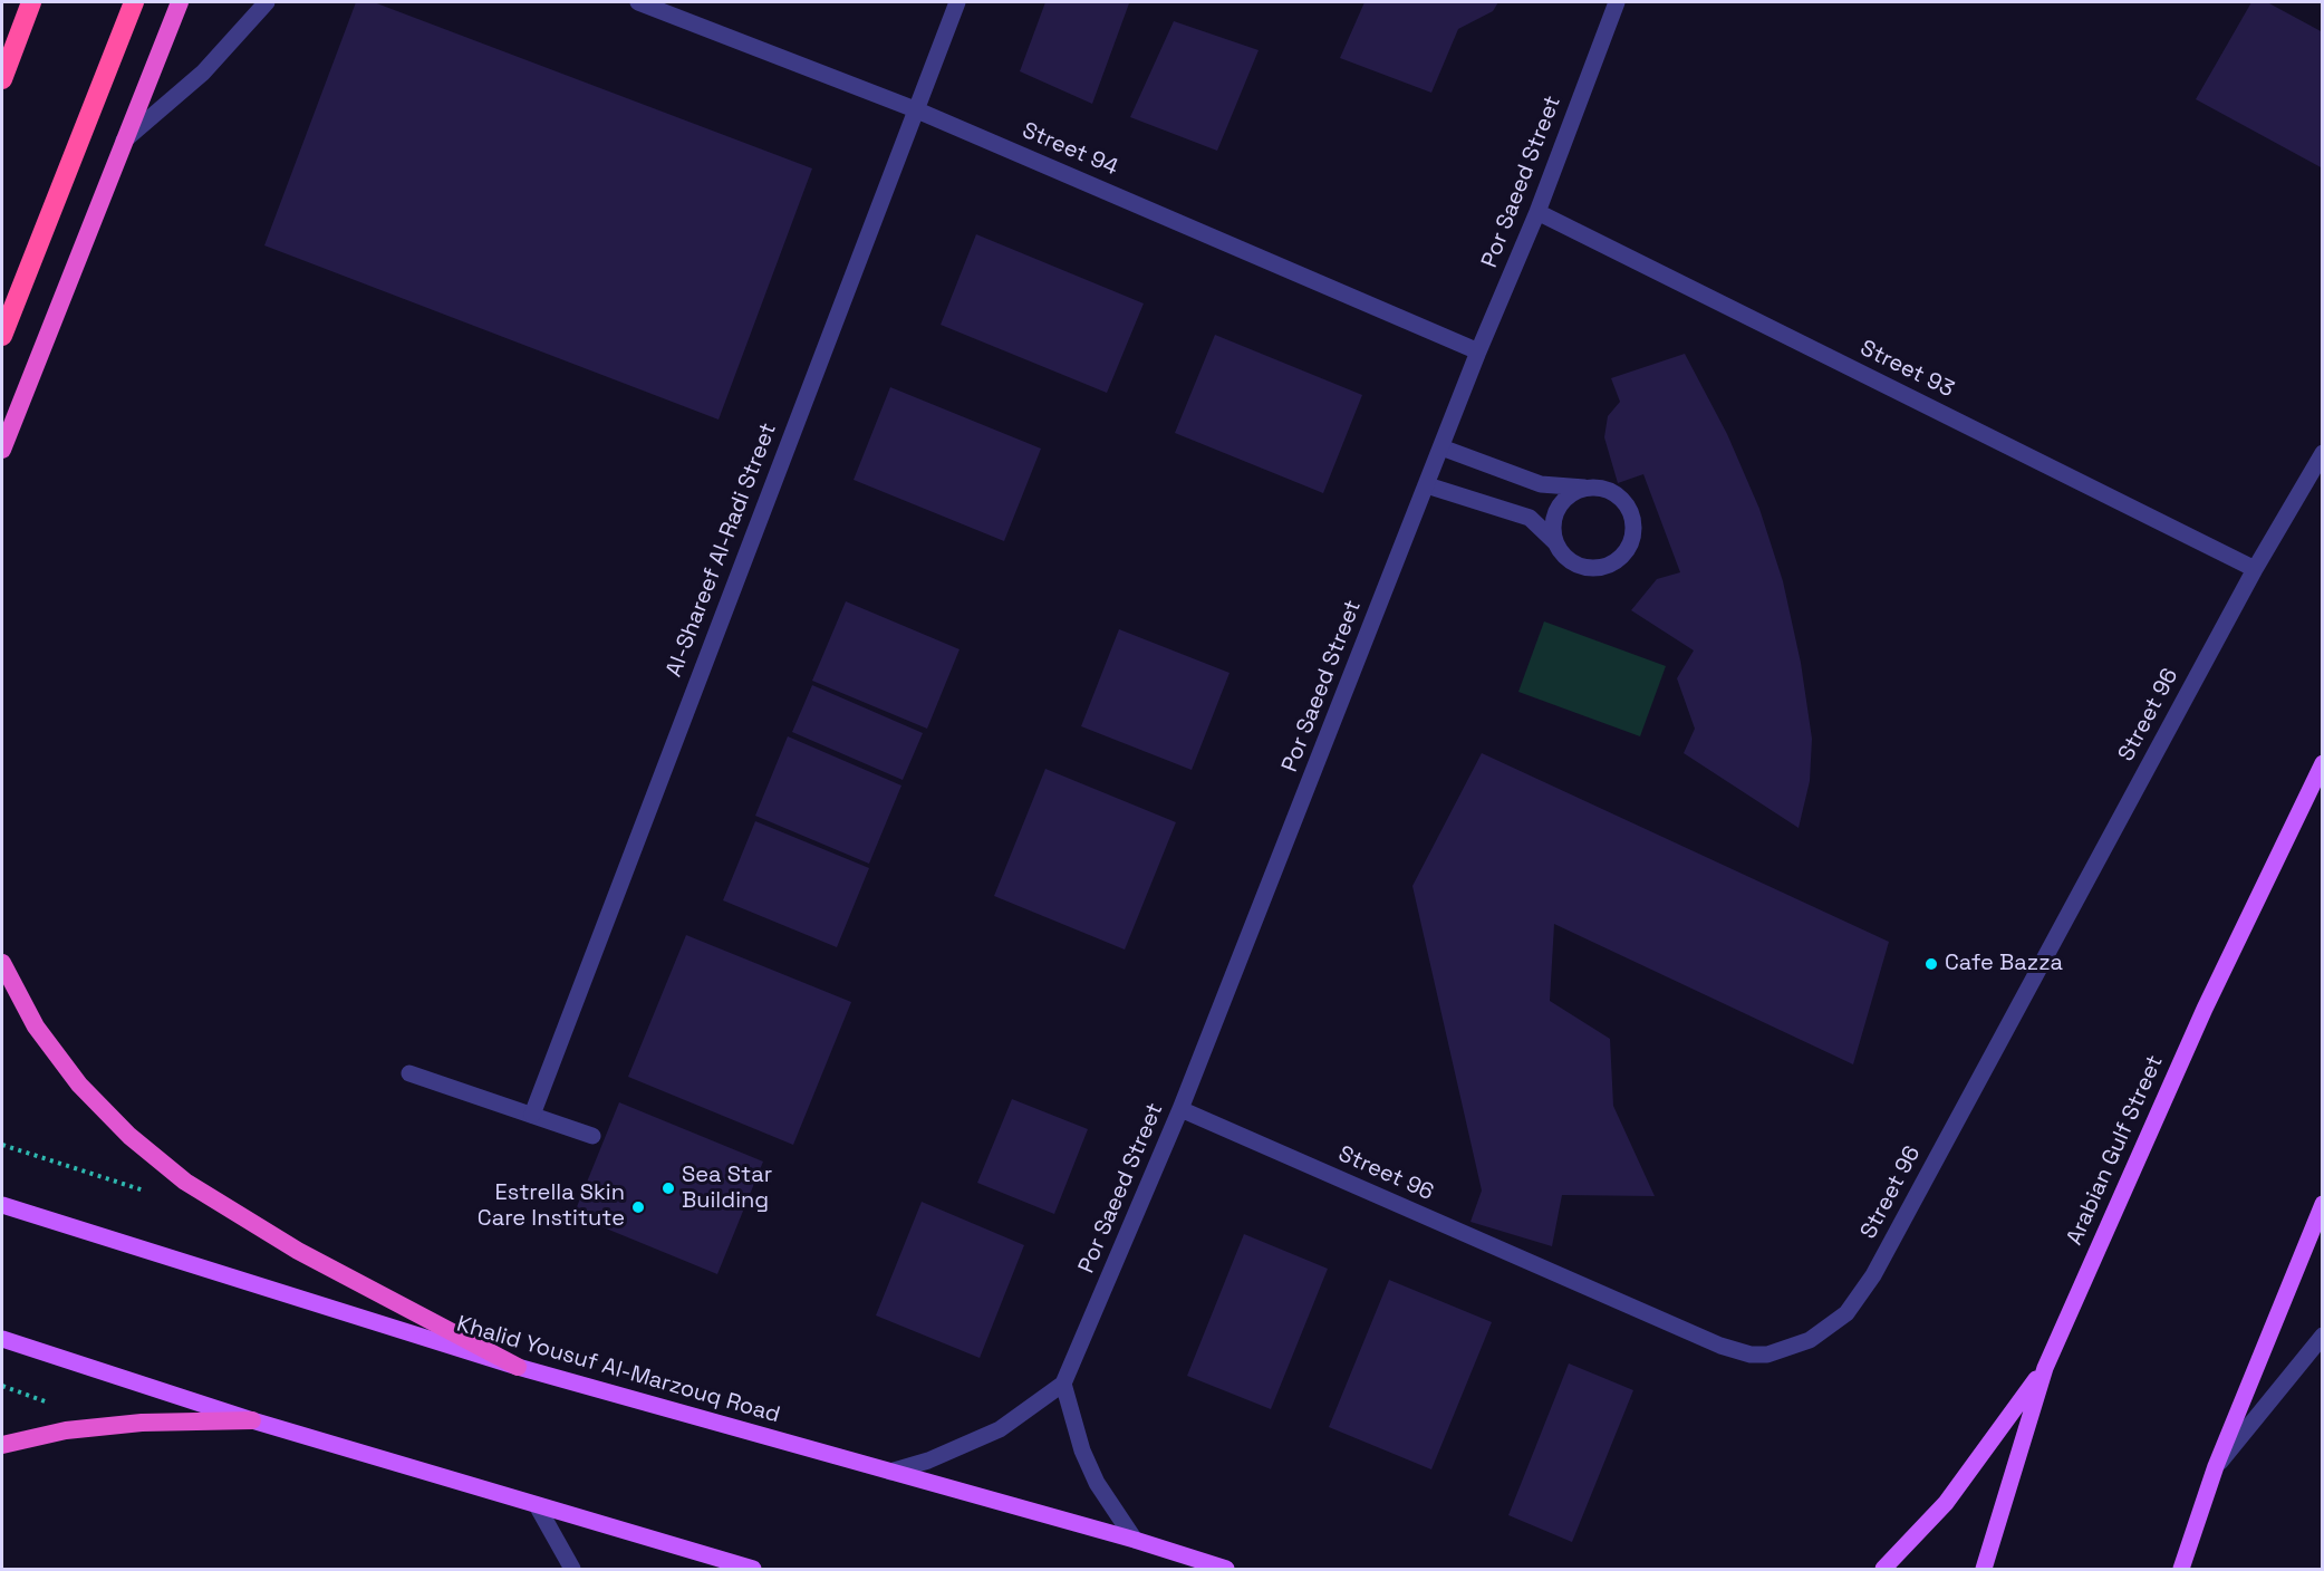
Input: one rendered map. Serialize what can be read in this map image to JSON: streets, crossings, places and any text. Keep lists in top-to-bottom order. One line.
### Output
{"streets":{"main road":["Arabian Gulf Street","Khalid Yousuf Al-Marzouq Road"],"street":["Street 94","Por Saeed Street","Street 93","Al-Shareef Al-Radi Street","Street 96"]},"crossings":[["Street 94","Por Saeed Street"],["Street 94","Al-Shareef Al-Radi Street"],["Por Saeed Street","Street 93"],["Por Saeed Street","Street 96"],["Street 93","Street 96"]],"places":["Cafe Bazza","Sea Star Building","Estrella Skin Care Institute"]}
